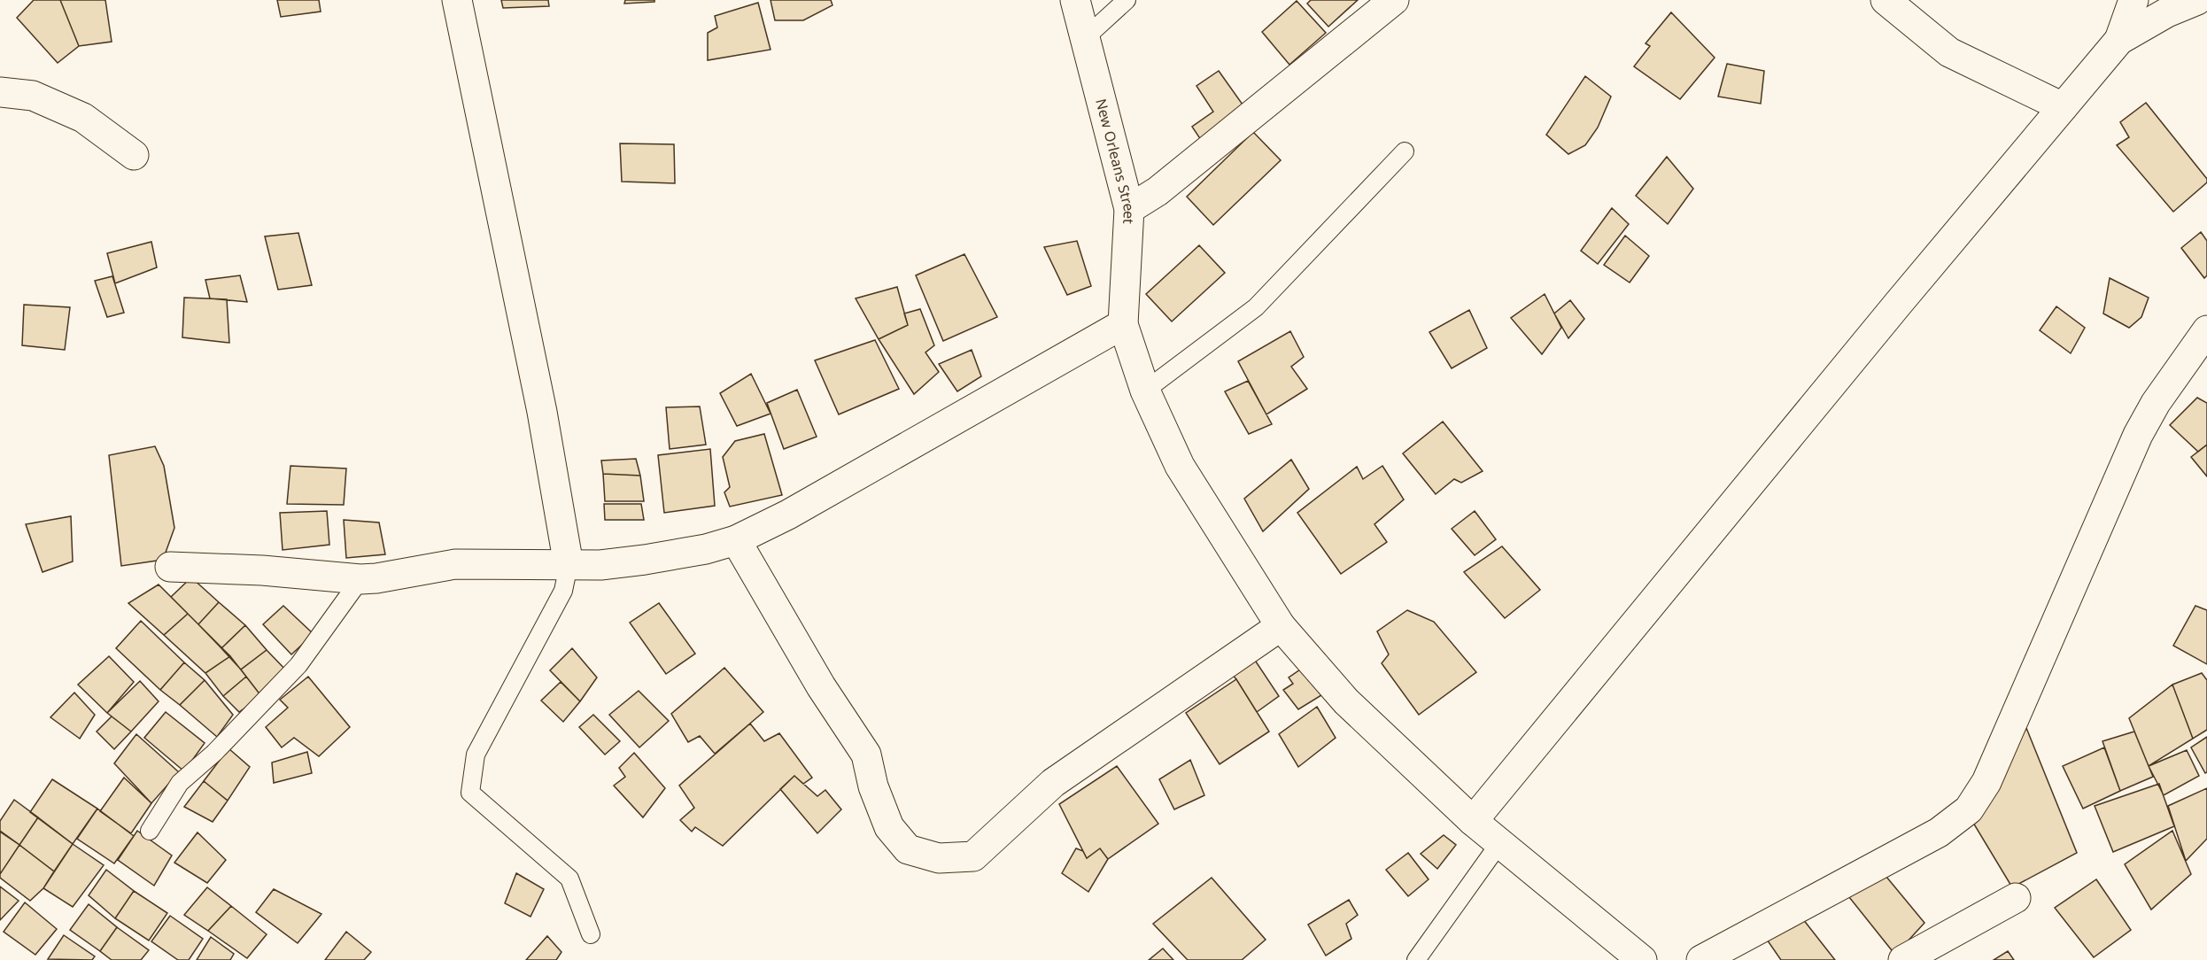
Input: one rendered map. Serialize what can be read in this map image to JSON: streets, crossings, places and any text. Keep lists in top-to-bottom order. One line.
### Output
{"streets":{"street":["New Orleans Street"]}}
